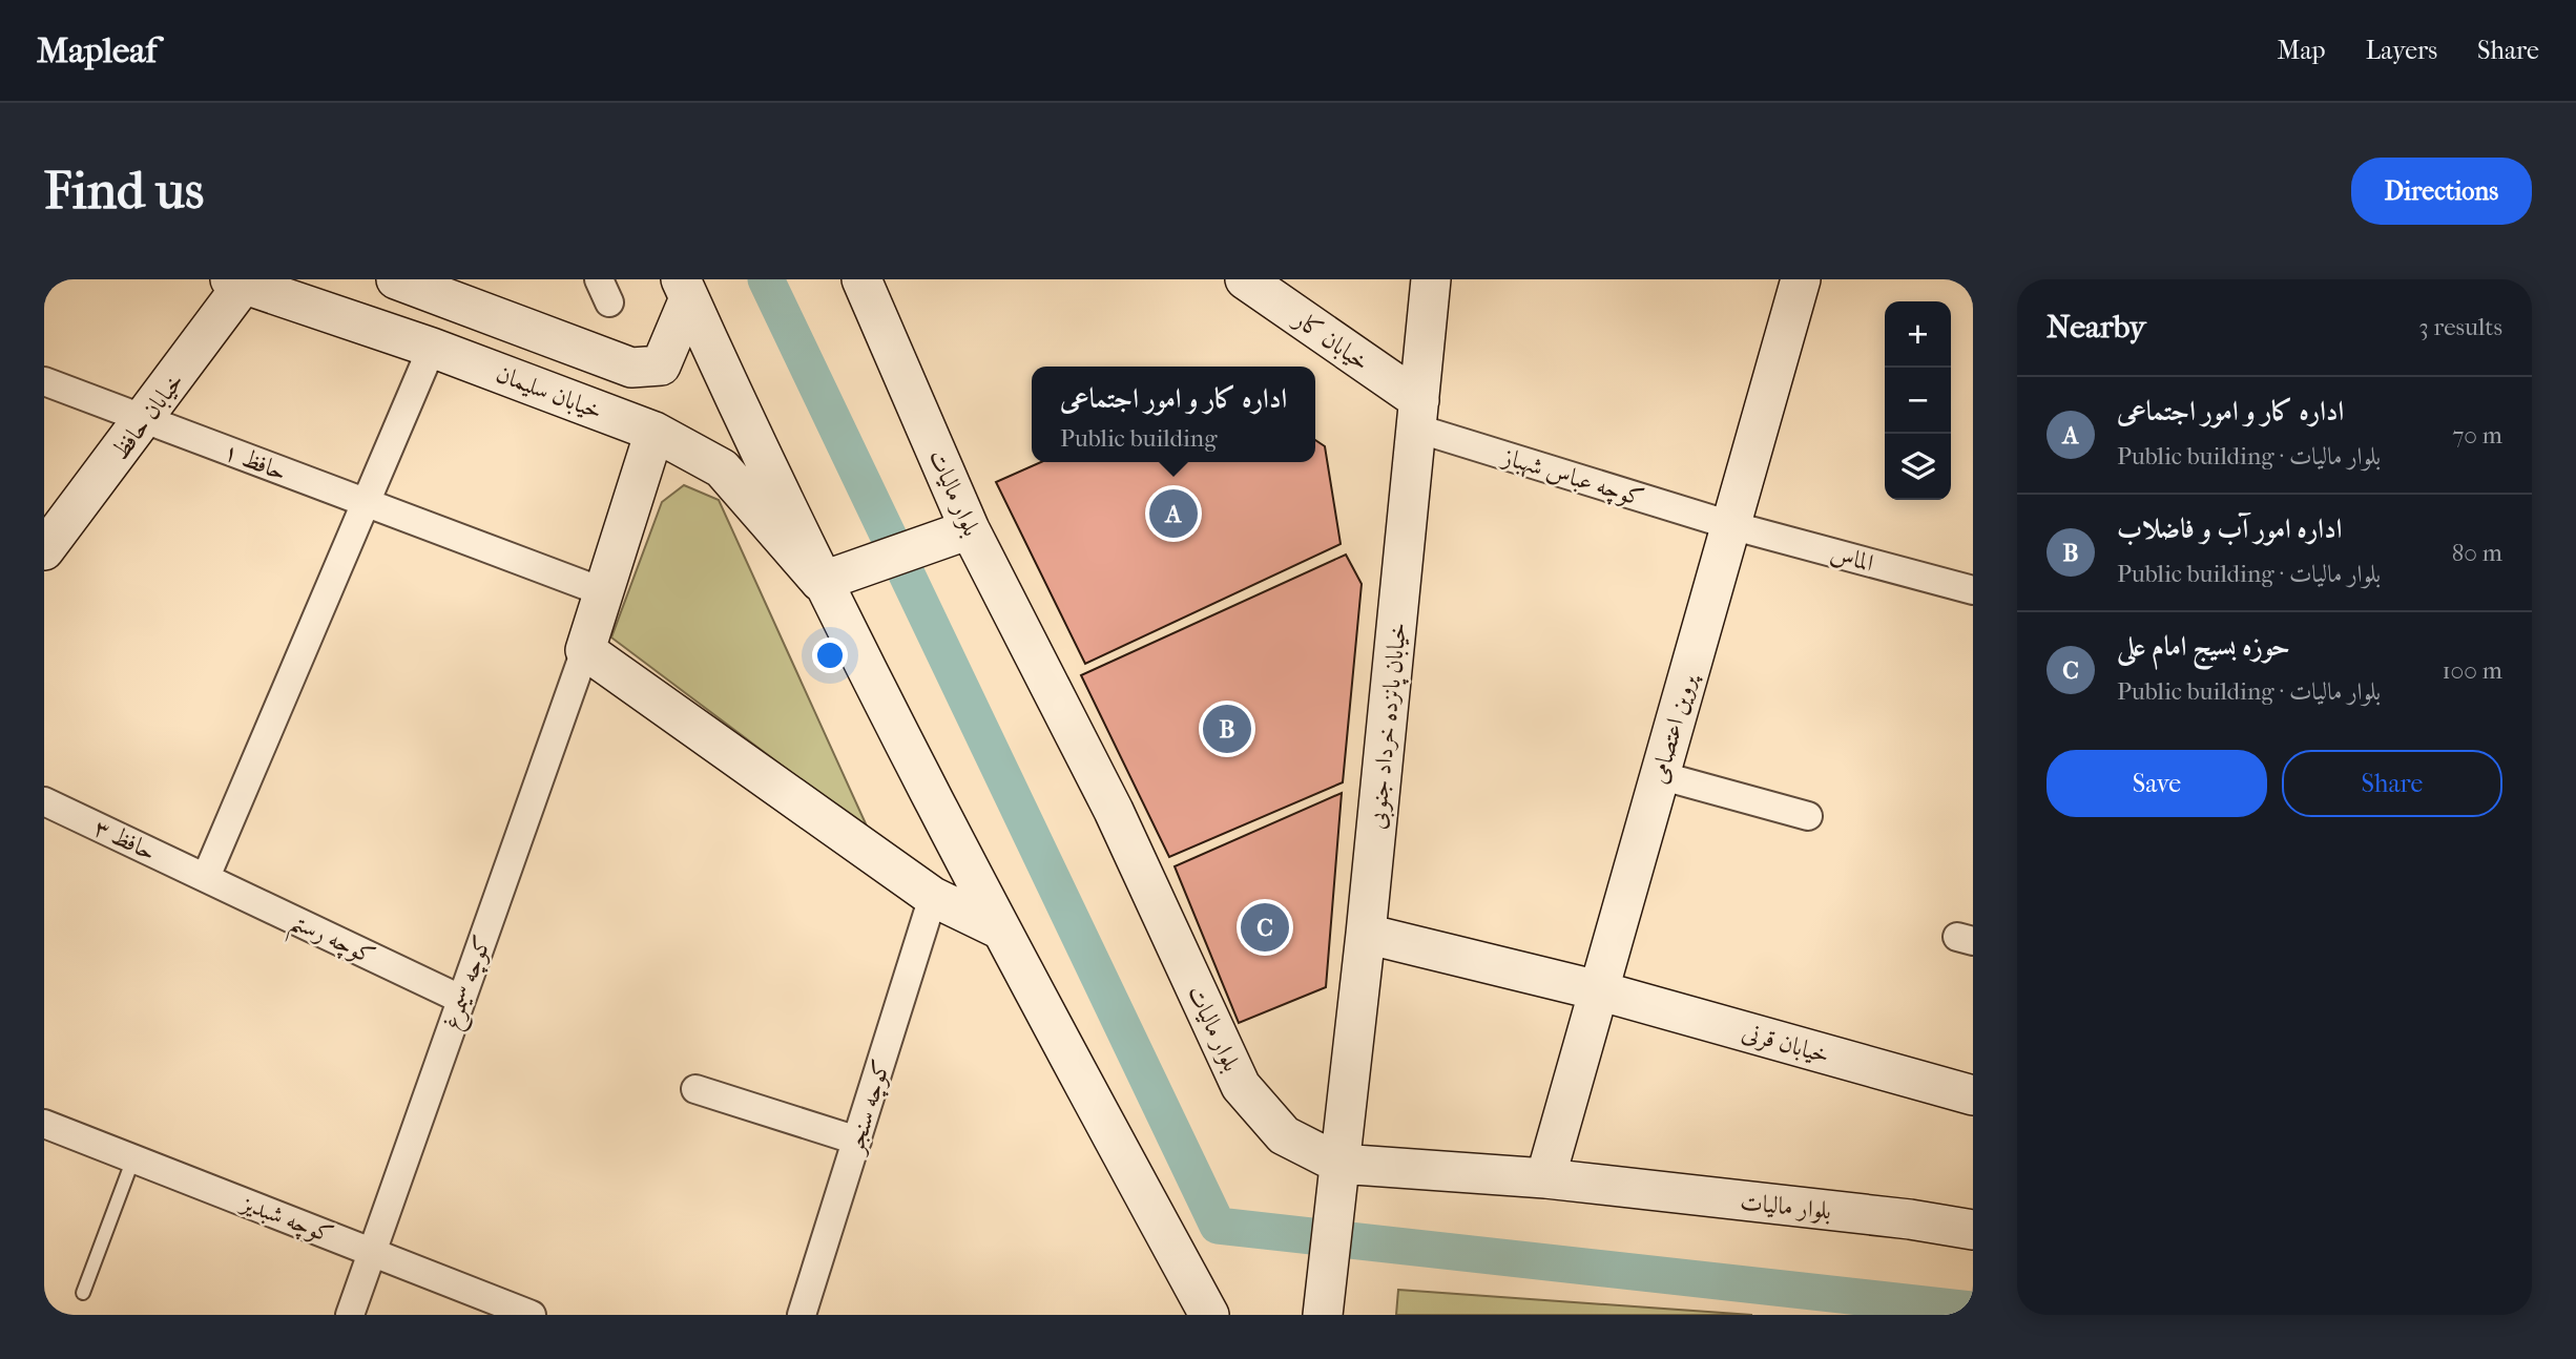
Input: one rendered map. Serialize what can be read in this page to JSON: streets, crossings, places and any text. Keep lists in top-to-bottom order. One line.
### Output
{"streets":{"street":["خیابان کار","خیابان سلیمان","خیابان حافظ","حافظ ۱","کوچه عباس شهباز","بلوار مالیات","الماس","خیابان پانزده خرداد جنوبی","پروین اعتصامی","حافظ ۳","کوچه رستم","کوچه سیمرغ","خیابان قرنی","کوچه سنجر","کوچه شبدیز"]},"crossings":[["خیابان کار","کوچه عباس شهباز"],["خیابان کار","خیابان پانزده خرداد جنوبی"],["خیابان سلیمان","خیابان حافظ"],["خیابان حافظ","حافظ ۱"],["کوچه عباس شهباز","الماس"],["کوچه عباس شهباز","خیابان پانزده خرداد جنوبی"],["کوچه عباس شهباز","پروین اعتصامی"],["بلوار مالیات","خیابان پانزده خرداد جنوبی"],["بلوار مالیات","پروین اعتصامی"],["الماس","پروین اعتصامی"],["خیابان پانزده خرداد جنوبی","خیابان قرنی"],["پروین اعتصامی","خیابان قرنی"],["حافظ ۳","کوچه رستم"],["کوچه رستم","کوچه سیمرغ"],["کوچه سیمرغ","کوچه شبدیز"]],"page":{"header":"Mapleaf","nav":["Map","Layers","Share"],"buttons":["Directions",["Save","Share"]],"title":"Find us","heading":["Nearby","3 results"],"map_buttons":["+","−"],"popup":["اداره کار و امور اجتماعی","Public building"],"list":[{"mark":"A","name":"اداره کار و امور اجتماعی","note":"Public building · بلوار مالیات","value":"70 m"},{"mark":"B","name":"اداره امور آب و فاضلاب","note":"Public building · بلوار مالیات","value":"80 m"},{"mark":"C","name":"حوزه بسیج امام علی","note":"Public building · بلوار مالیات","value":"100 m"}],"pins":["A","B","C"]}}
